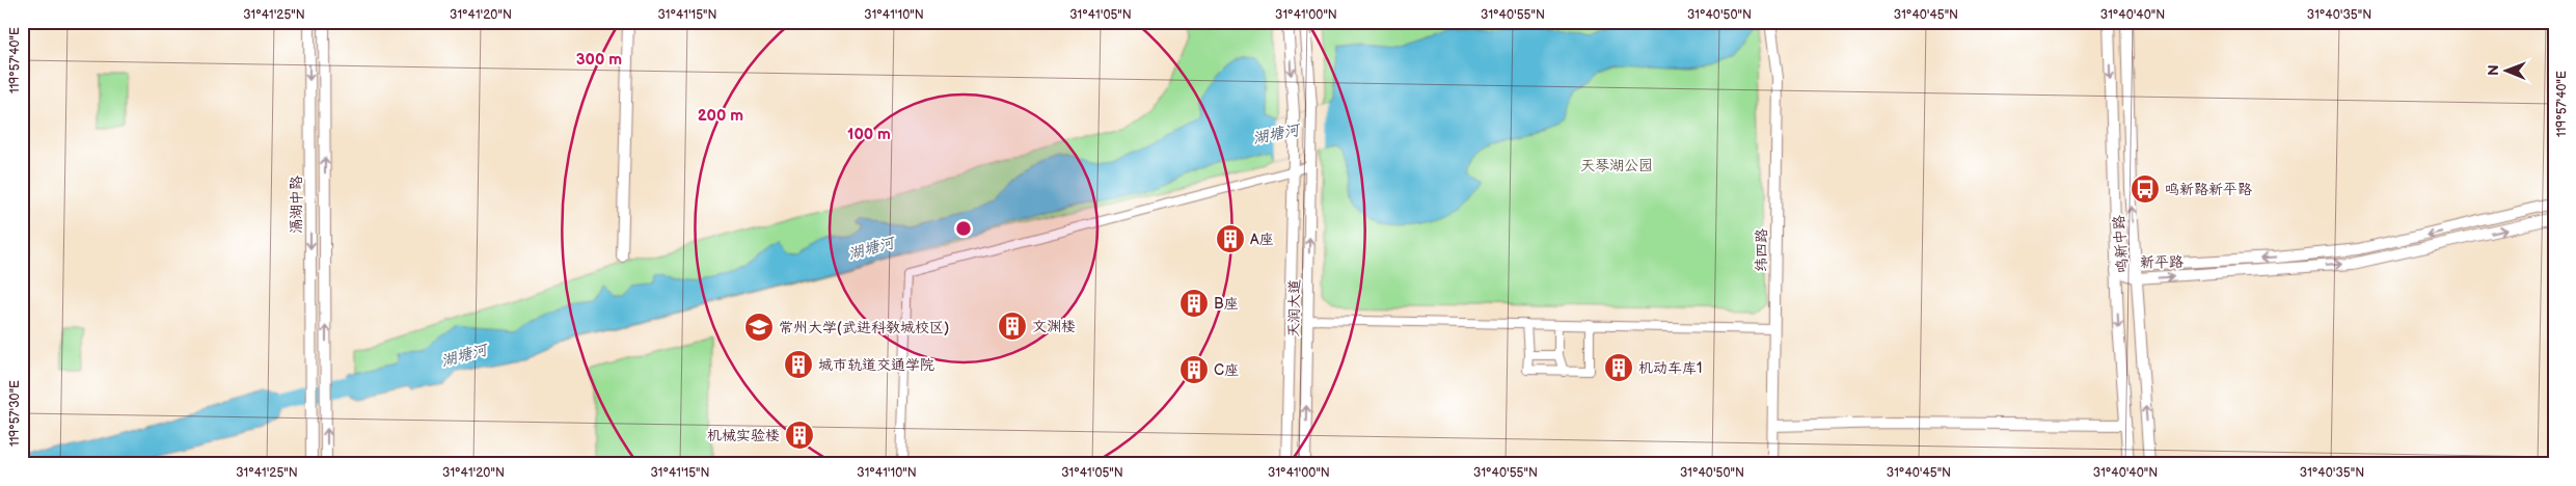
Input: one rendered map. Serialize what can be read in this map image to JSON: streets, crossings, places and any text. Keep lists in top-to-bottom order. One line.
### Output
{"streets":{"street":["滆湖中路","鸣新中路","纬四路","新平路","天润大道"]},"crossings":[["鸣新中路","新平路"]],"water":["湖塘河"],"parks":["天琴湖公园"],"places":{"bus stop":["鸣新路新平路"],"building":["A座","B座","文渊楼","城市轨道交通学院","机动车库1","C座","机械实验楼"],"school or university":["常州大学(武进科教城校区)"]},"north":"left","coordinates":["31°41'25\"N","31°41'20\"N","31°41'15\"N","31°41'10\"N","31°41'05\"N","31°41'00\"N","31°40'55\"N","31°40'50\"N","31°40'45\"N","31°40'40\"N","31°40'35\"N","119°57'40\"E","119°57'30\"E"],"rings":["300 m","200 m","100 m"]}
